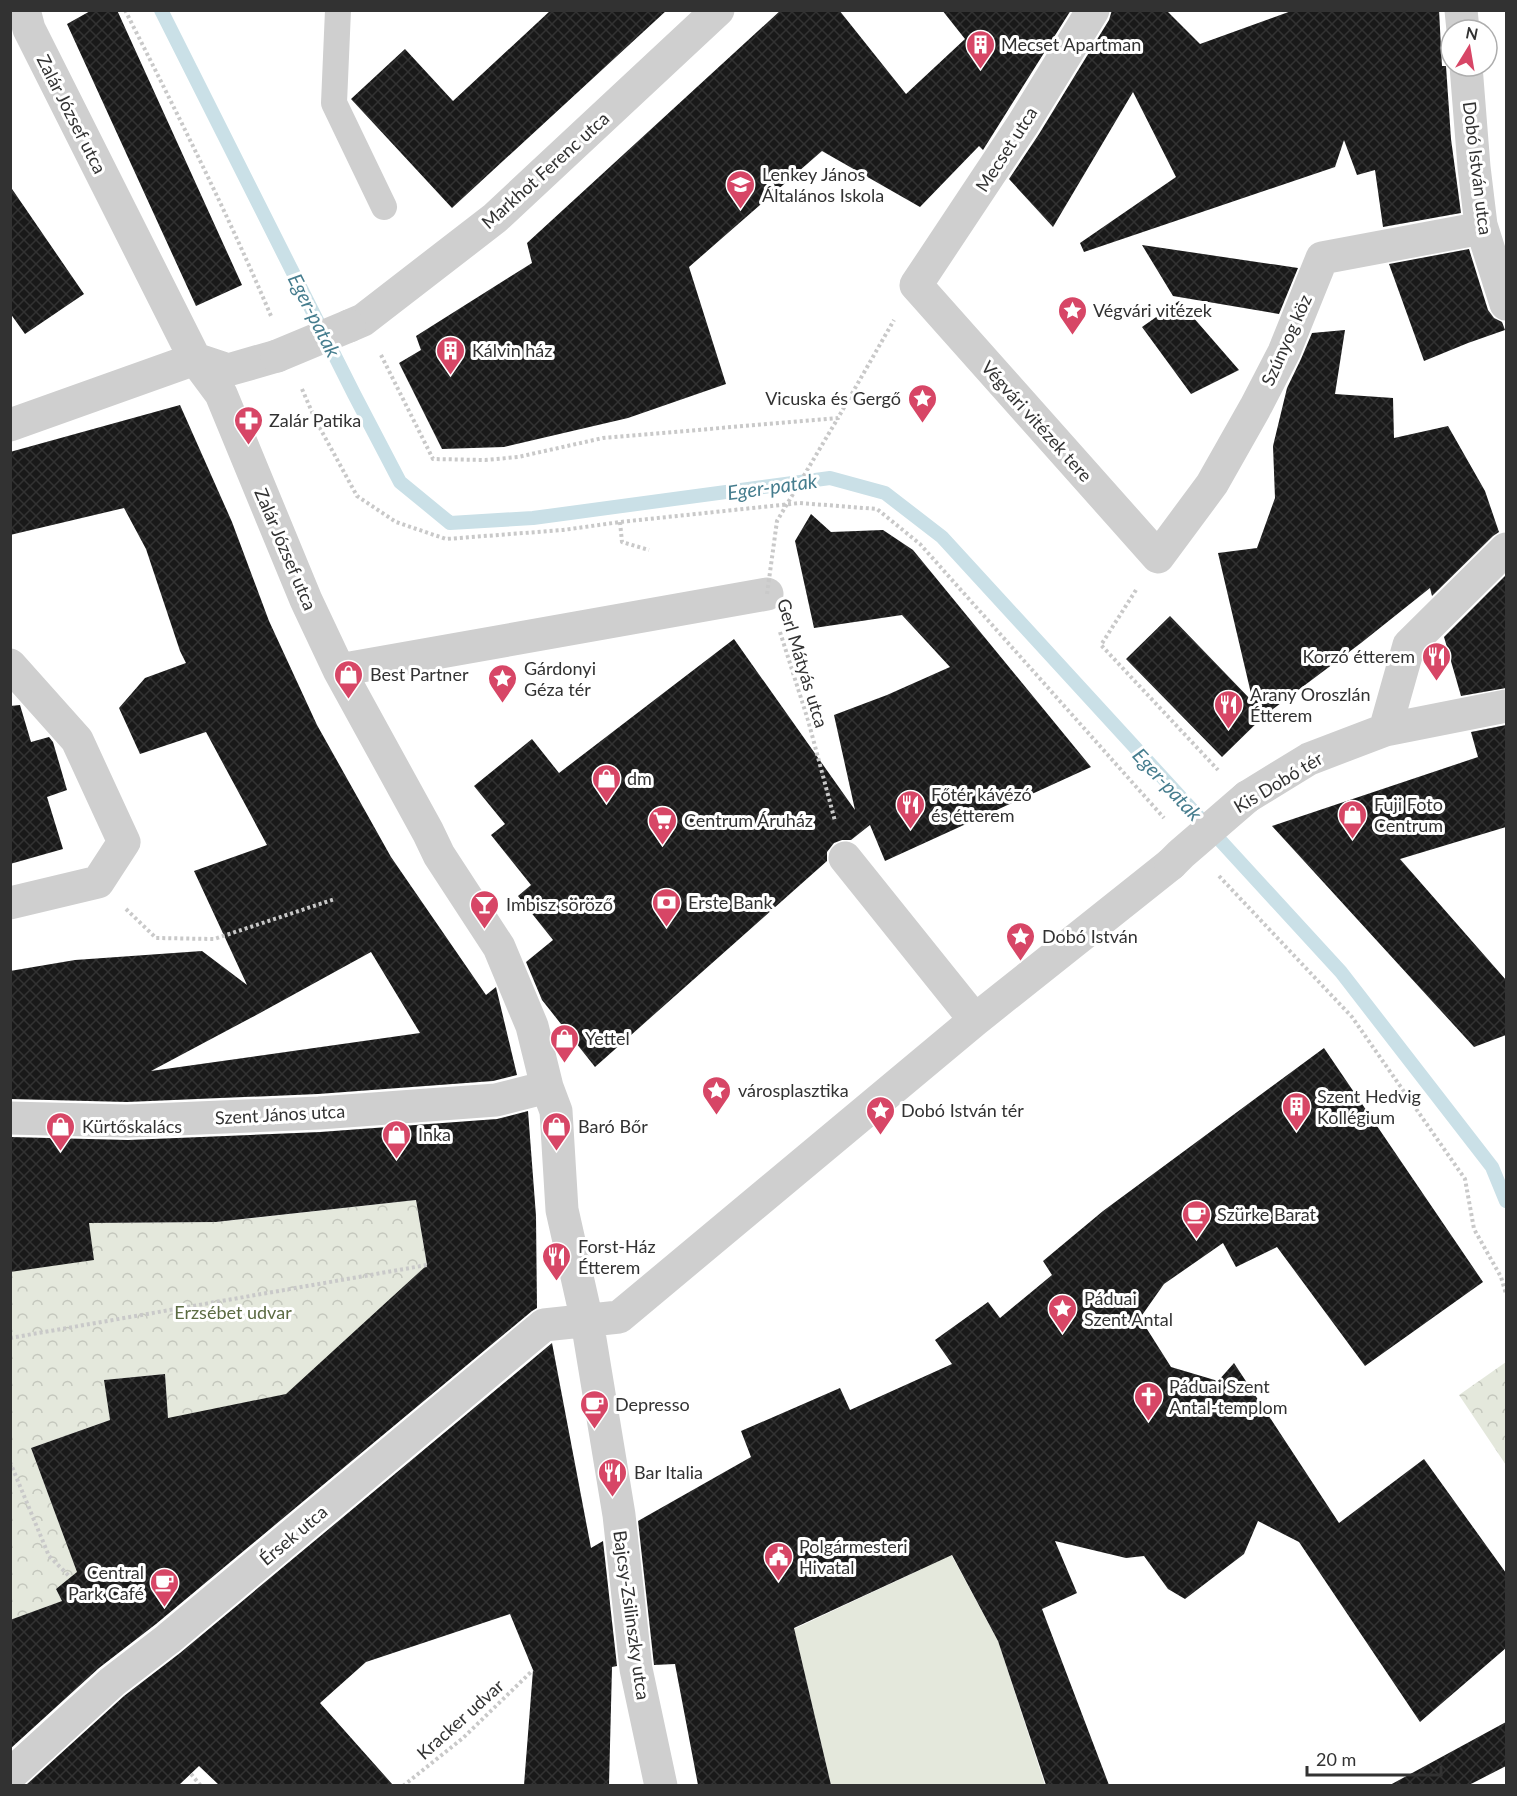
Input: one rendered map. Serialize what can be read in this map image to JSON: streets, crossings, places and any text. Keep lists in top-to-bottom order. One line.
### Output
{"streets":{"street":["Zalár József utca","Mecset utca","Dobó István utca","Markhot Ferenc utca","Szúnyog köz","Végvári vitézek tere","Kis Dobó tér","Szent János utca","Érsek utca","Bajcsy-Zsilinszky utca"],"path":["Gerl Mátyás utca","Kracker udvar"]},"crossings":[["Zalár József utca","Markhot Ferenc utca"],["Zalár József utca","Szent János utca"],["Mecset utca","Végvári vitézek tere"],["Mecset utca","Gerl Mátyás utca"],["Dobó István utca","Szúnyog köz"],["Szúnyog köz","Végvári vitézek tere"],["Végvári vitézek tere","Gerl Mátyás utca"],["Érsek utca","Bajcsy-Zsilinszky utca"]],"water":["Eger-patak"],"parks":["Erzsébet udvar"],"places":{"building":["Mecset Apartman","Kálvin ház","Szent Hedvig Kollégium"],"school or university":["Lenkey János Általános Iskola"],"place":["Végvári vitézek","Vicuska és Gergő","Gárdonyi Géza tér","Dobó István","városplasztika","Dobó István tér","Páduai Szent Antal"],"pharmacy":["Zalár Patika"],"restaurant":["Korzó étterem","Arany Oroszlán Étterem","Főtér kávézó és étterem","Forst-Ház Étterem","Bar Italia"],"shop":["Best Partner","dm","Fuji Foto Centrum","Yettel","Kürtőskalács","Baró Bőr","Inka"],"supermarket":["Centrum Áruház"],"bank":["Erste Bank"],"bar":["Imbisz söröző"],"cafe":["Szürke Barat","Depresso","Central Park Café"],"church":["Páduai Szent Antal-templom"],"public building":["Polgármesteri Hivatal"]},"scale_bar":"20 m","north":"top"}
